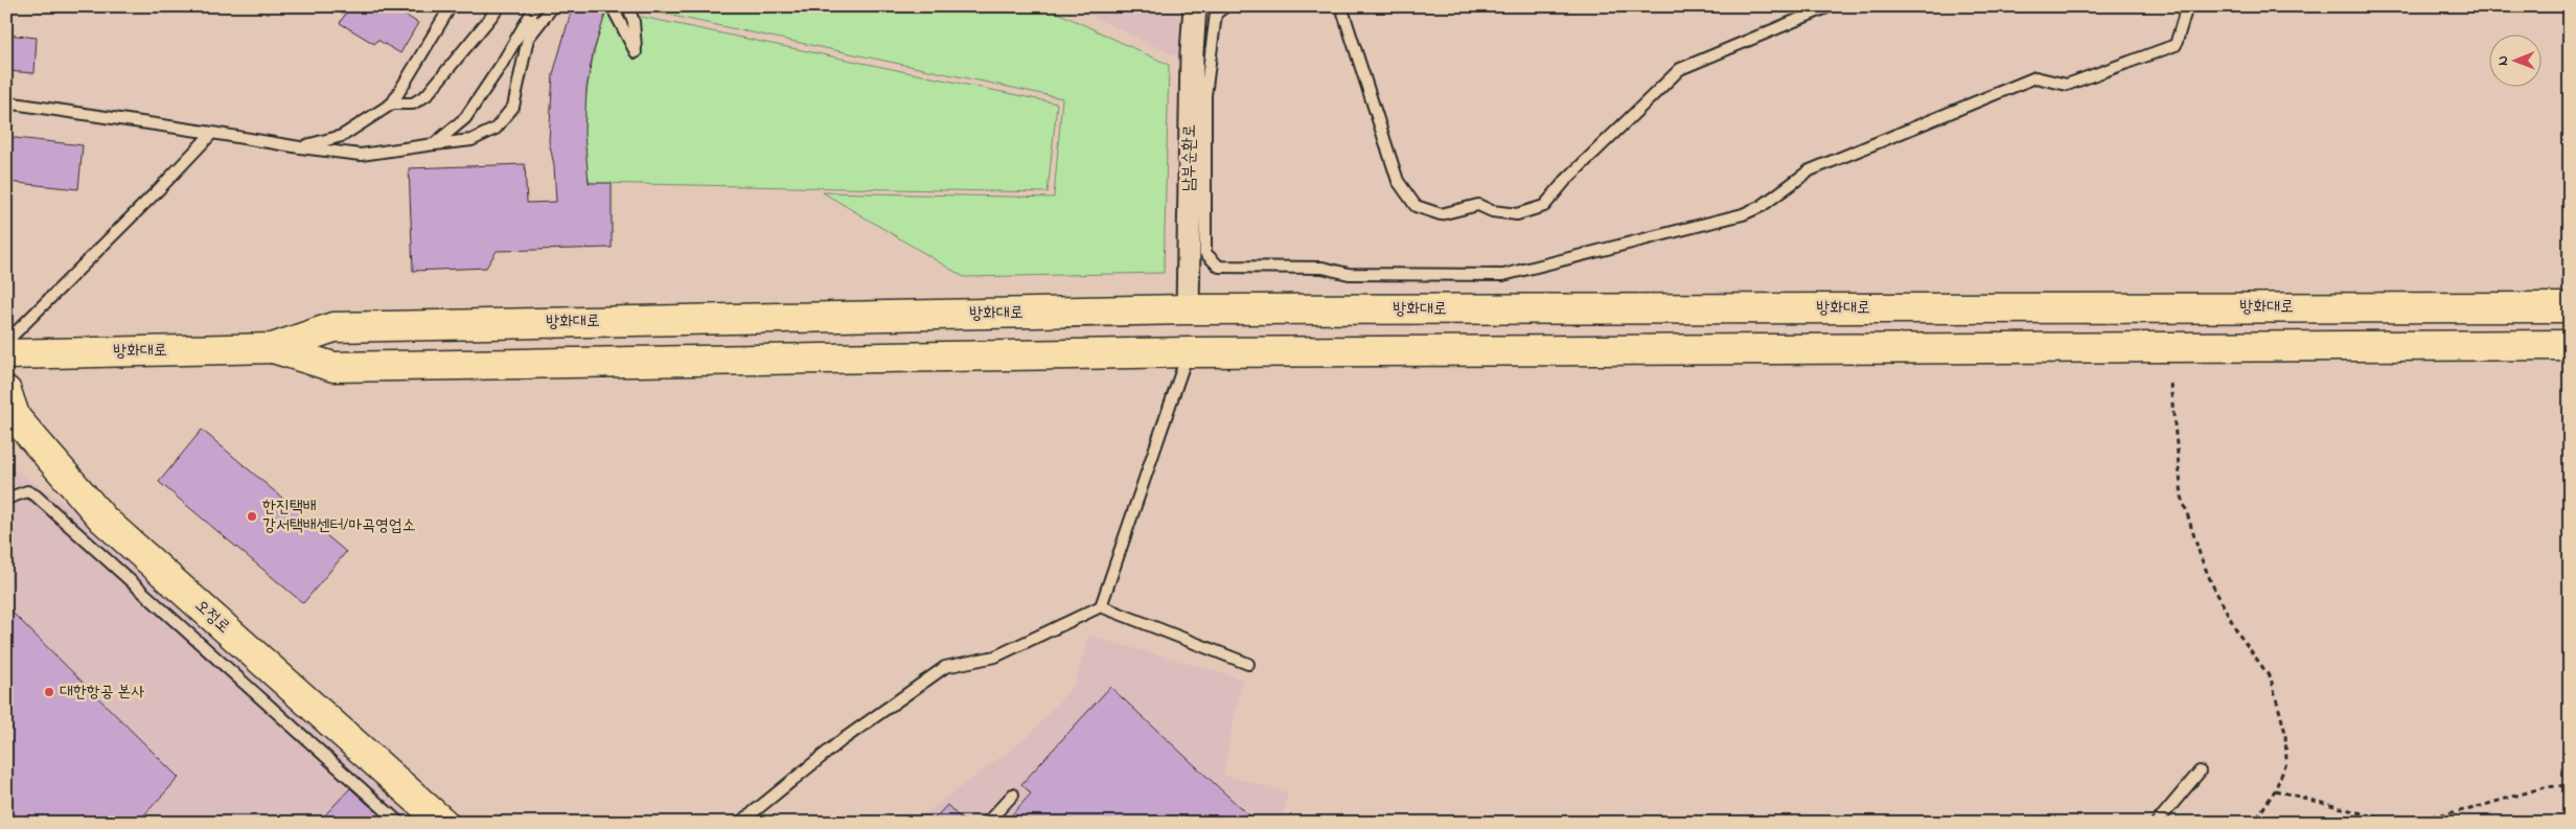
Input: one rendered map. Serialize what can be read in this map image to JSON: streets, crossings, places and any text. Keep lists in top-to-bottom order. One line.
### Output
{"streets":{"main road":["방화대로","오정로"],"street":["남부순환로"]},"crossings":[["남부순환로","방화대로"]],"places":["한진택배 강서택배센터/마곡영업소","대한항공 본사"],"north":"left"}
